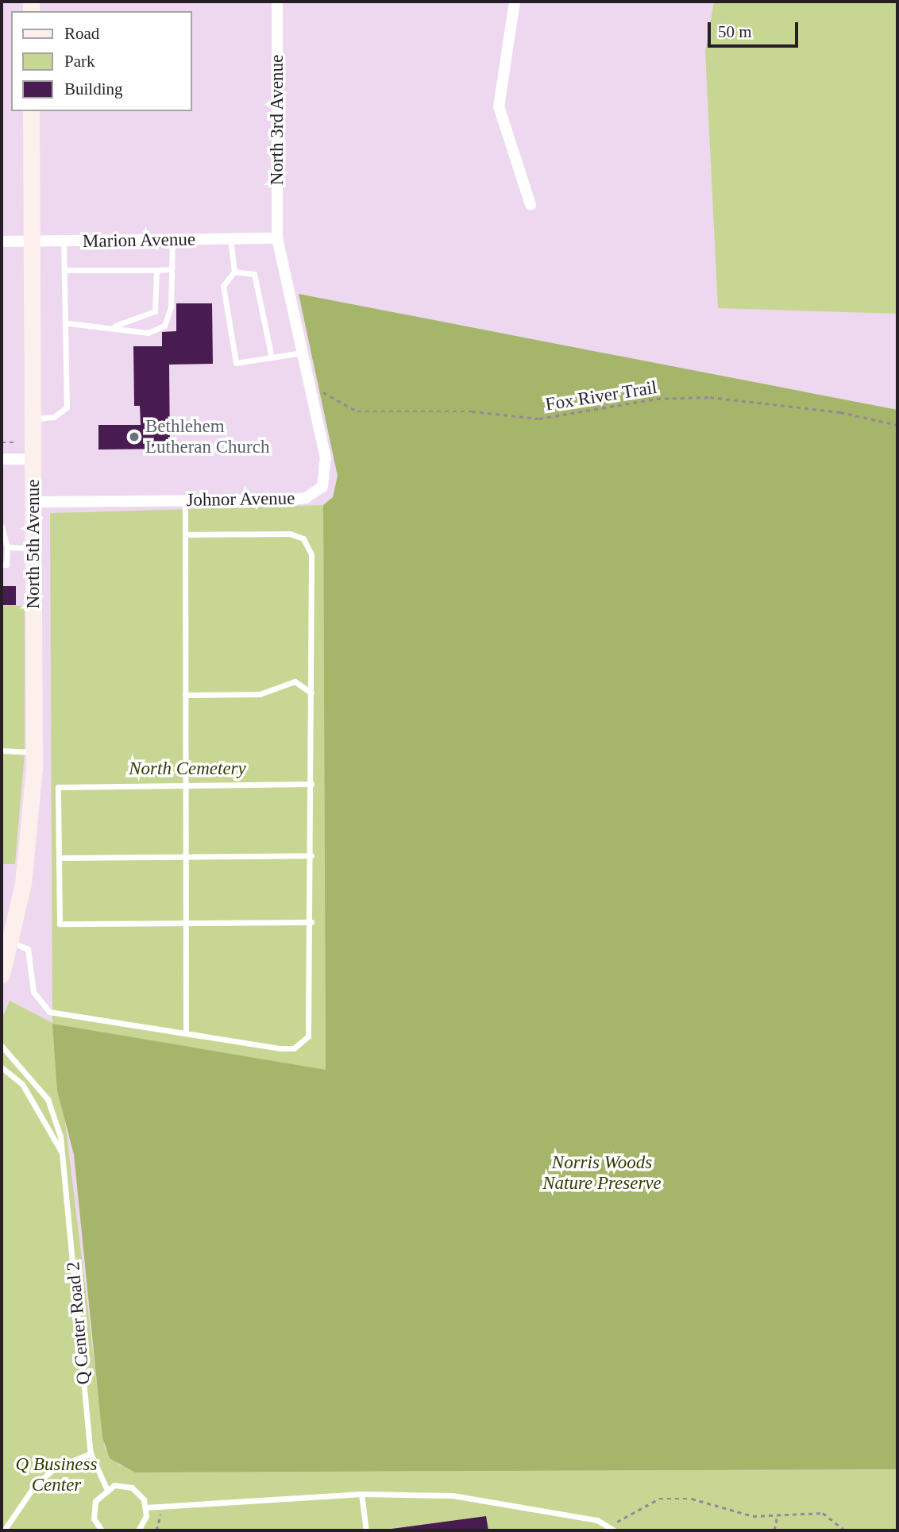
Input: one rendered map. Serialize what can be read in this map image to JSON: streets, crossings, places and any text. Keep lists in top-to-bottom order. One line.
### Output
{"streets":{"main road":["North 5th Avenue"],"street":["North 3rd Avenue","Marion Avenue","Johnor Avenue"],"lane":["Q Center Road 2"],"path":["Fox River Trail"]},"crossings":[["North 3rd Avenue","Marion Avenue"],["North 3rd Avenue","Johnor Avenue"],["Marion Avenue","Johnor Avenue"],["Marion Avenue","North 5th Avenue"],["Fox River Trail","Johnor Avenue"],["Johnor Avenue","North 5th Avenue"]],"parks":["North Cemetery","Norris Woods Nature Preserve","Q Business Center"],"places":["Bethlehem Lutheran Church"],"legend":["Road","Park","Building"],"scale_bar":"50 m"}
